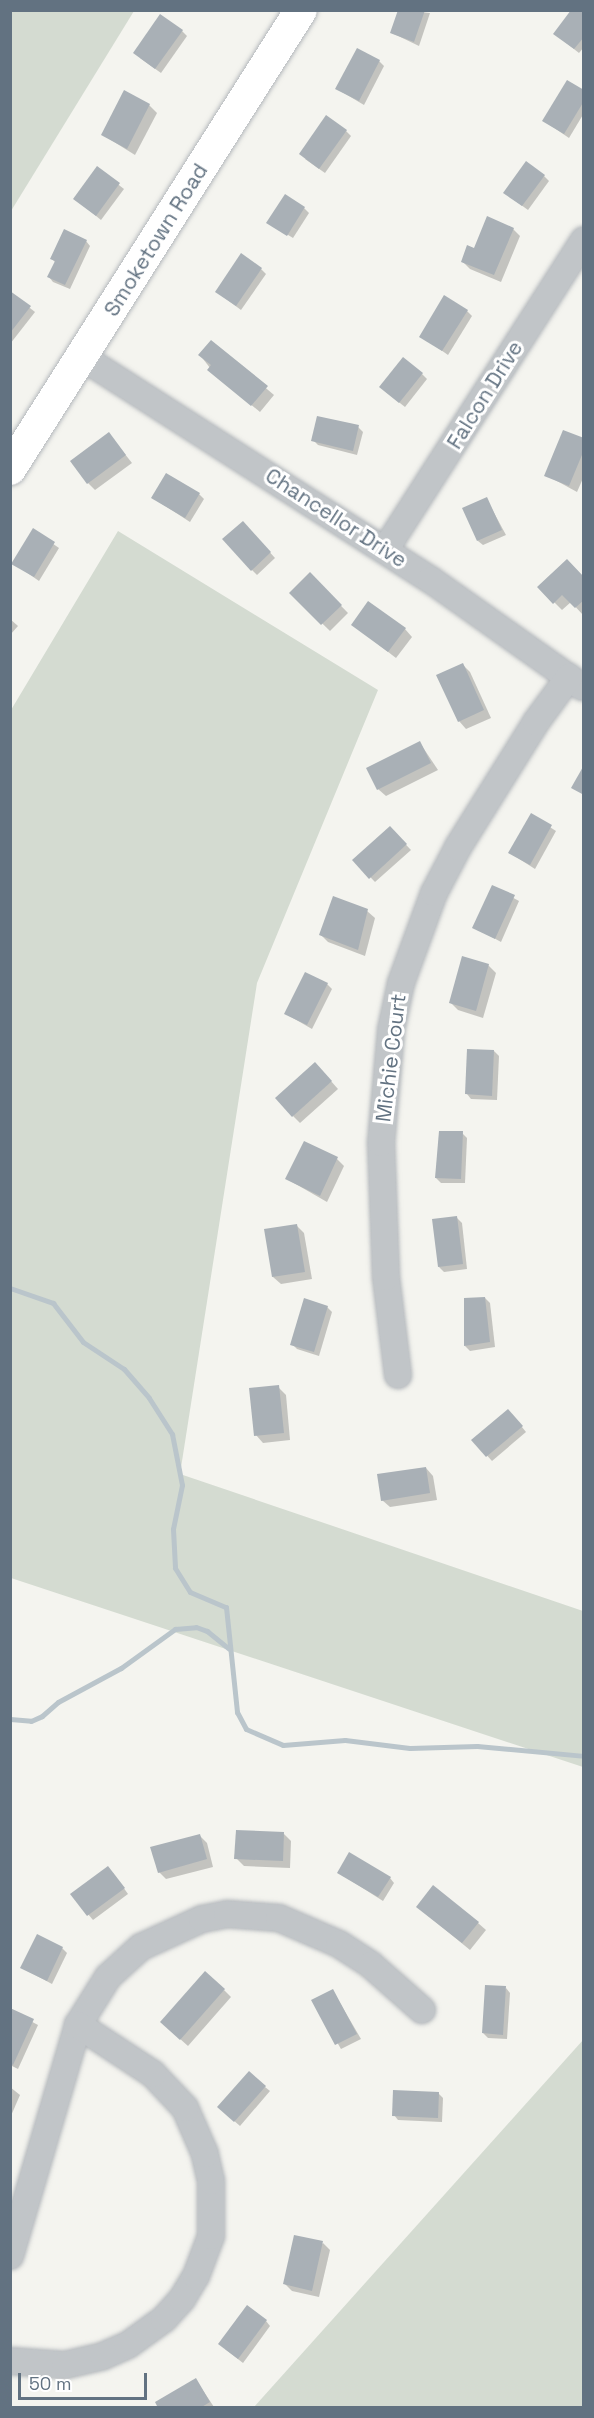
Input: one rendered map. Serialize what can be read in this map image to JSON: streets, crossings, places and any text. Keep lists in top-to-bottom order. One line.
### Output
{"streets":{"main road":["Smoketown Road"],"street":["Falcon Drive","Chancellor Drive","Michie Court"]},"crossings":[["Smoketown Road","Chancellor Drive"],["Falcon Drive","Chancellor Drive"],["Chancellor Drive","Michie Court"]],"scale_bar":"50 m"}
